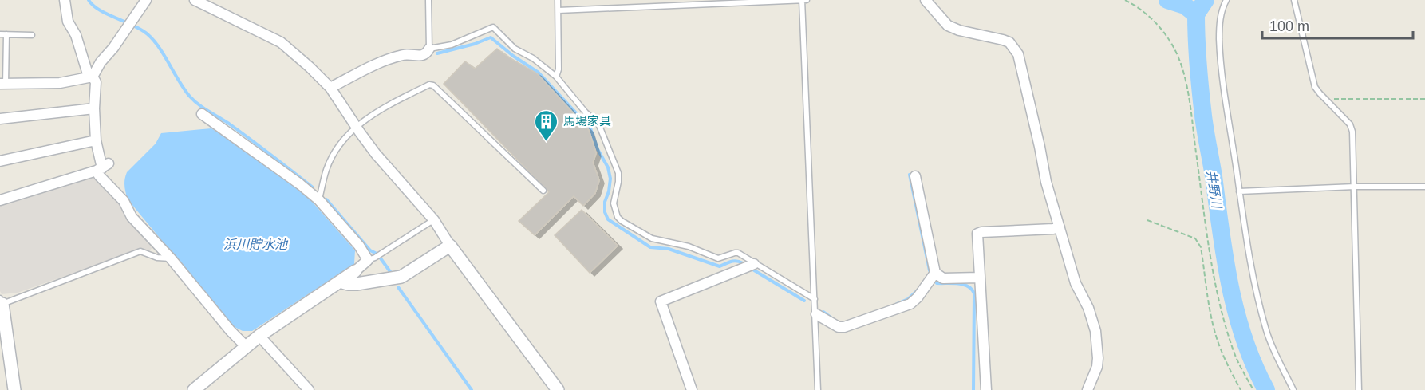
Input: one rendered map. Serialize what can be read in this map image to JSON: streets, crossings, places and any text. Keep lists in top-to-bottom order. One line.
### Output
{"water":["井野川","浜川貯水池"],"places":{"building":["馬場家具"]},"scale_bar":"100 m"}
